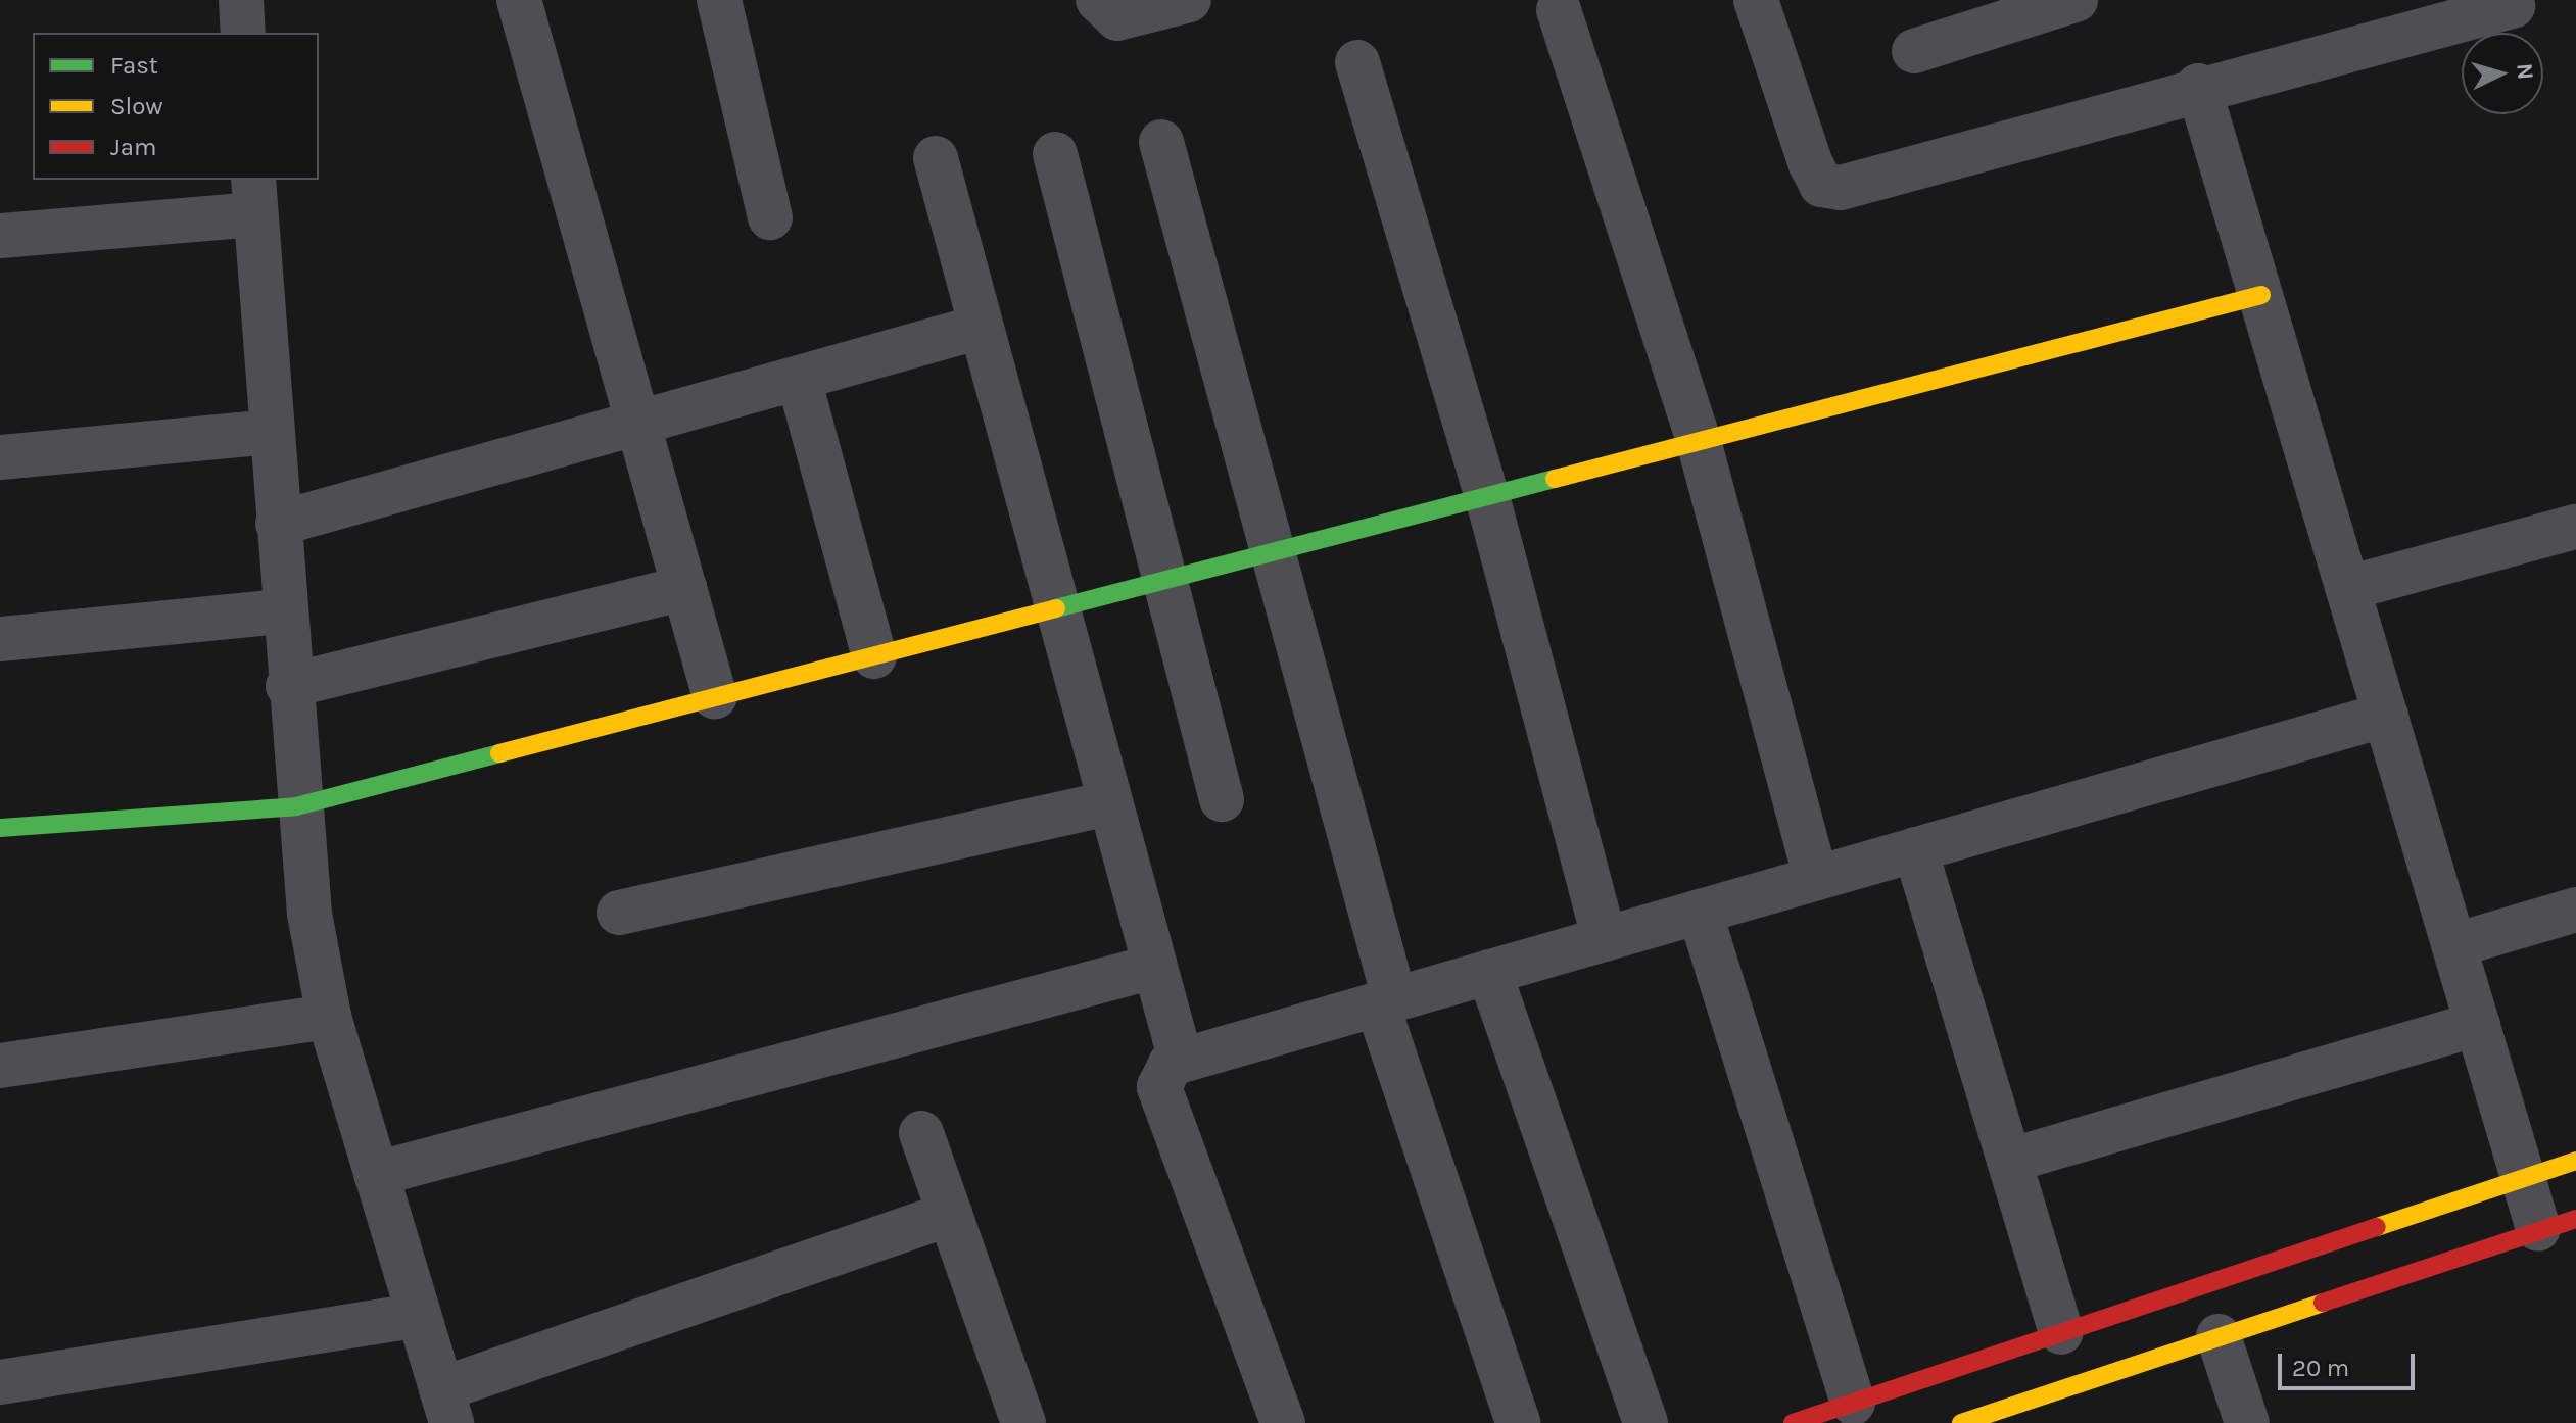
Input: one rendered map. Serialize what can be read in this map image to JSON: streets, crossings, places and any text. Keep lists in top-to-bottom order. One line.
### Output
{"legend":["Fast","Slow","Jam"],"scale_bar":"20 m","north":"right"}
